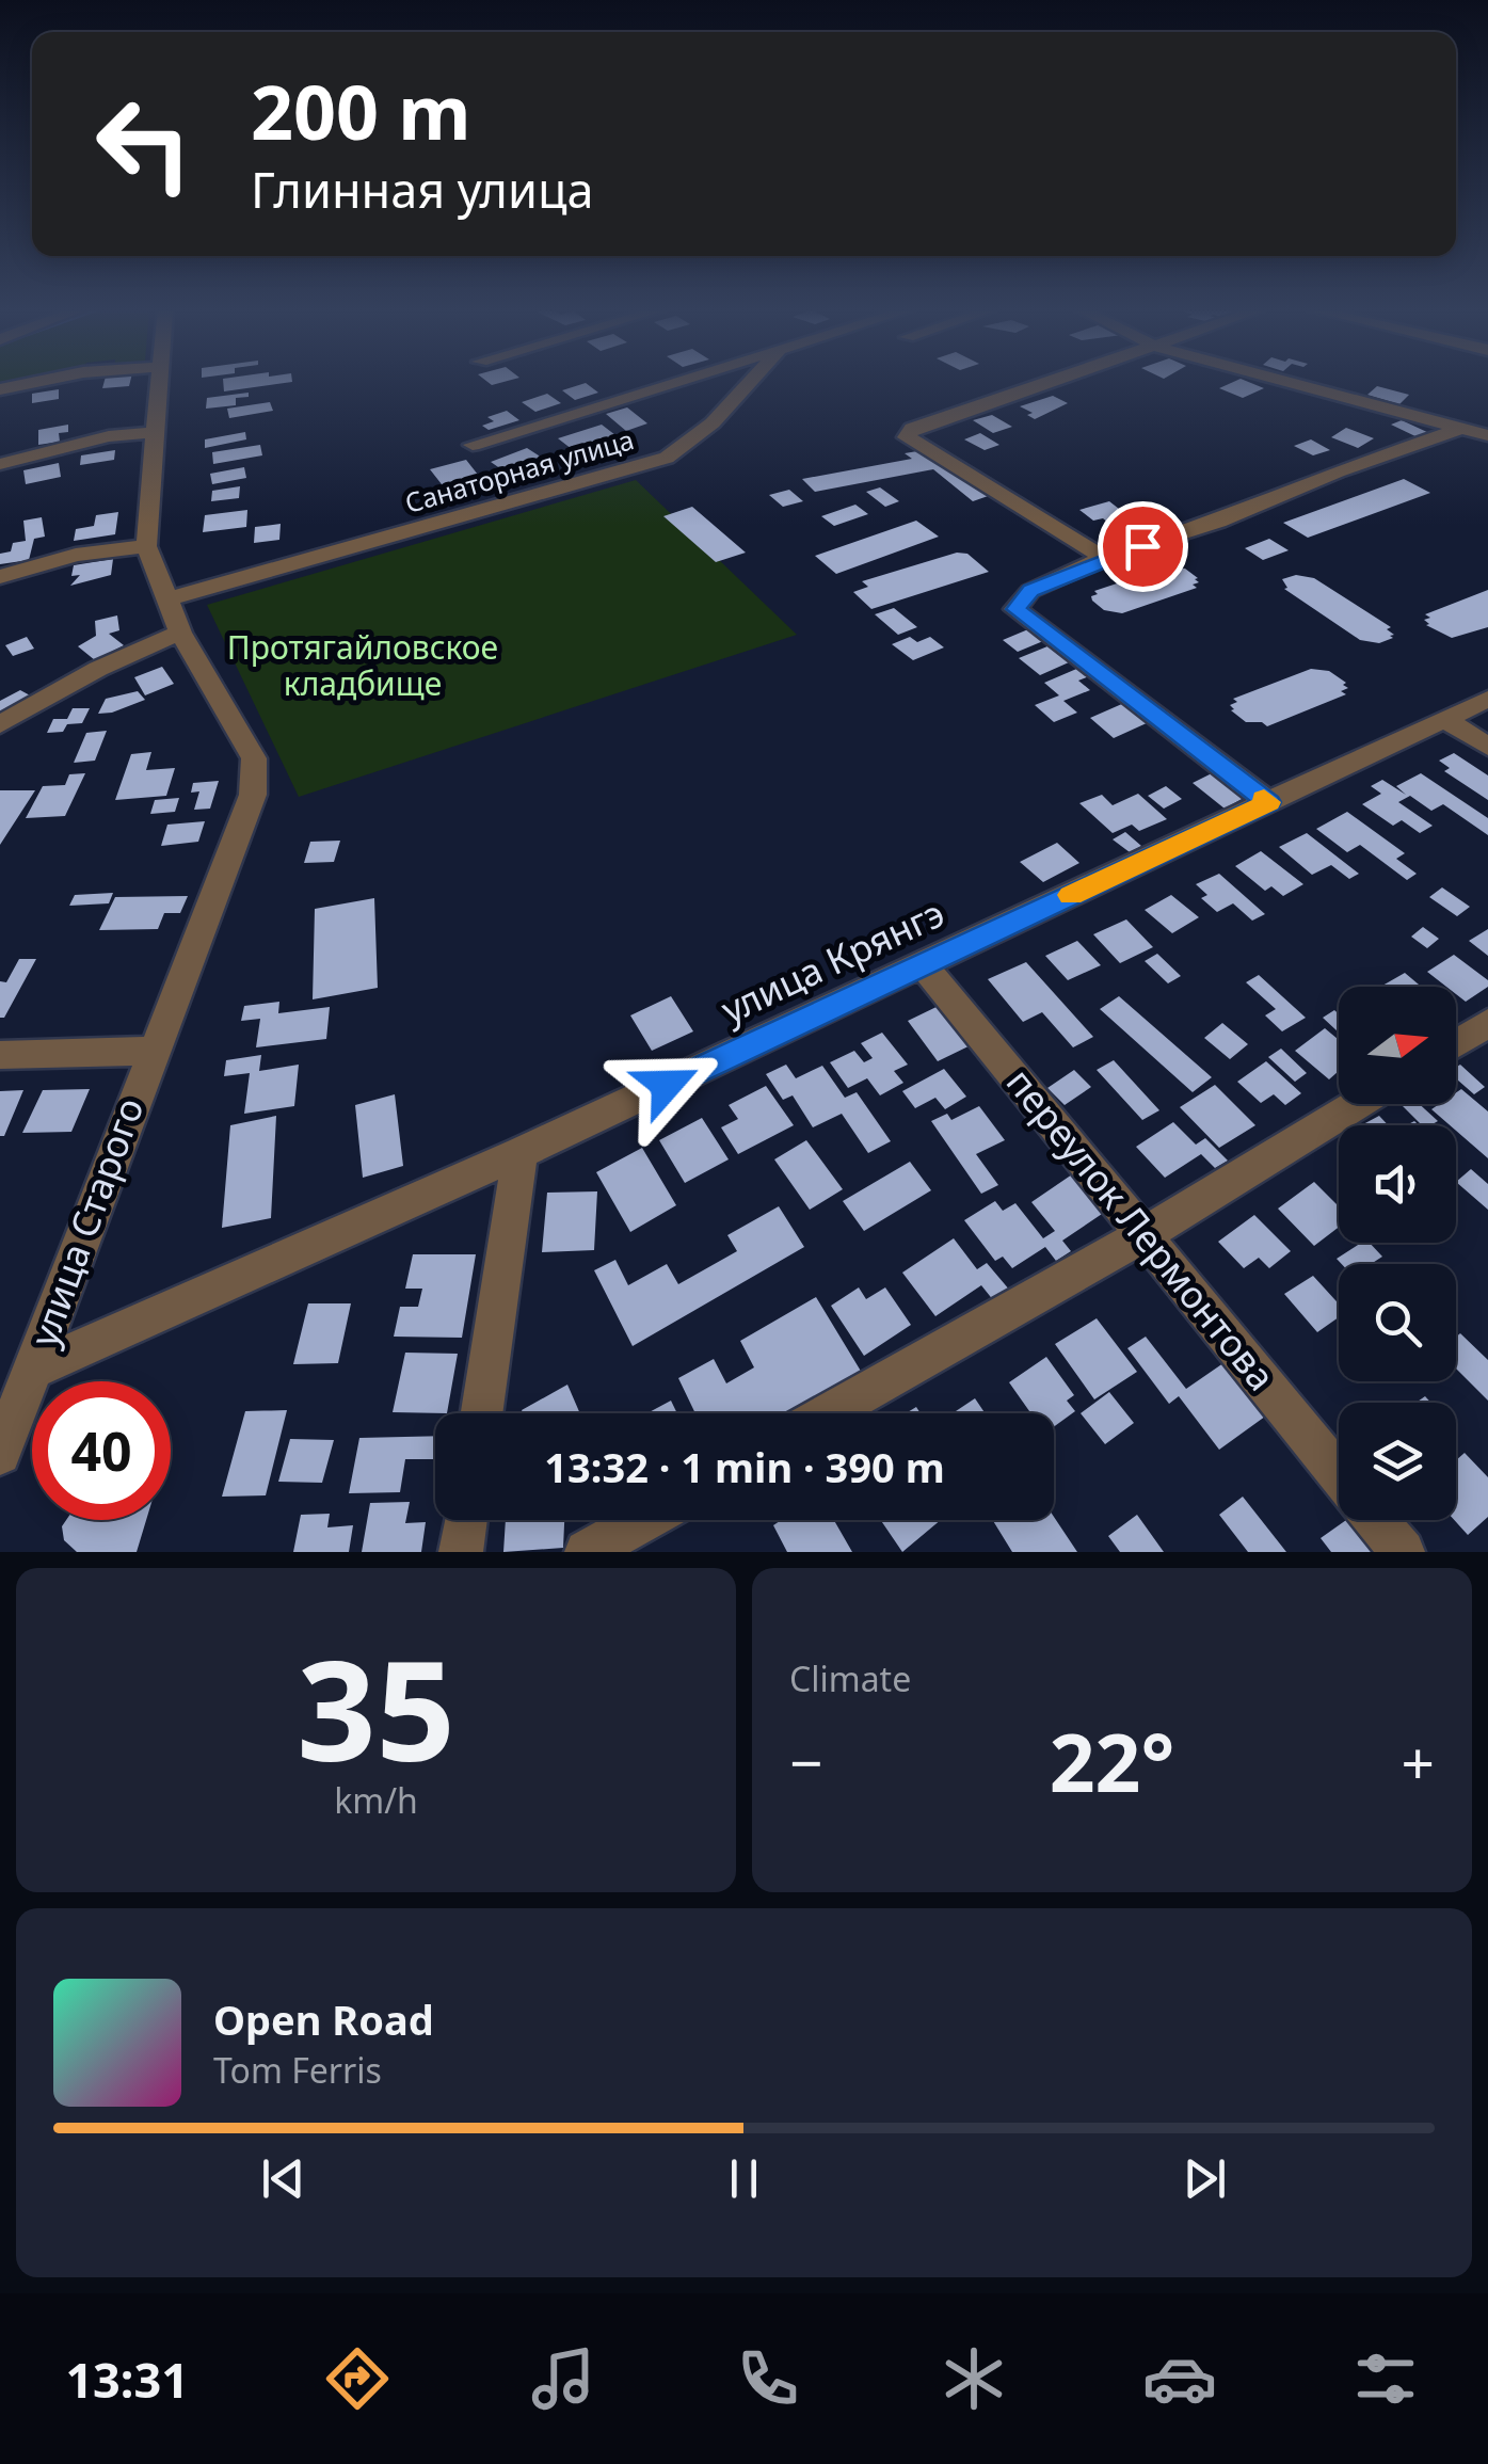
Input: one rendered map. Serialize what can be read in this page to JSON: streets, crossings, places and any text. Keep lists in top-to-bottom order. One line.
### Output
{"streets":{"street":["Санаторная улица","улица Крянгэ","улица Старого","переулок Лермонтова"]},"crossings":[["Санаторная улица","улица Старого"],["улица Крянгэ","улица Старого"],["улица Крянгэ","переулок Лермонтова"]],"parks":["Протягайловское кладбище"],"north":"right","page":{"turn":["200 m","Глинная улица"],"limit":"40","trip":"13:32 · 1 min · 390 m","tile":[["35","km/h"],"Climate"],"heat":["−","22°","+"],"song":["Open Road","Tom Ferris"],"tabs":"13:31"}}
